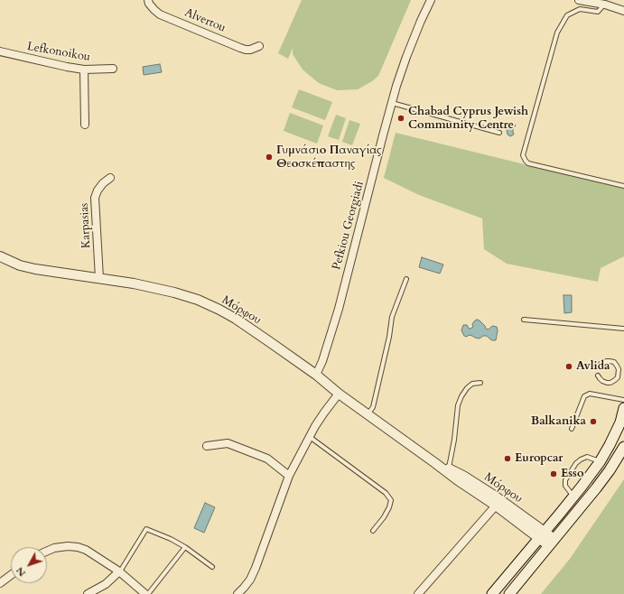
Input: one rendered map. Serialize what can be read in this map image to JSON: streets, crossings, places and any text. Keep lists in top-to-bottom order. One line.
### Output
{"streets":{"street":["Alvertou","Lefkonoikou","Karpasias","Pefkiou Georgiadi","Μόρφου"]},"crossings":[["Karpasias","Μόρφου"],["Pefkiou Georgiadi","Μόρφου"]],"places":["Chabad Cyprus Jewish Community Centre","Γυμνάσιο Παναγίας Θεοσκέπαστης","Avlida","Balkanika","Europcar","Esso"],"north":"bottom left"}
